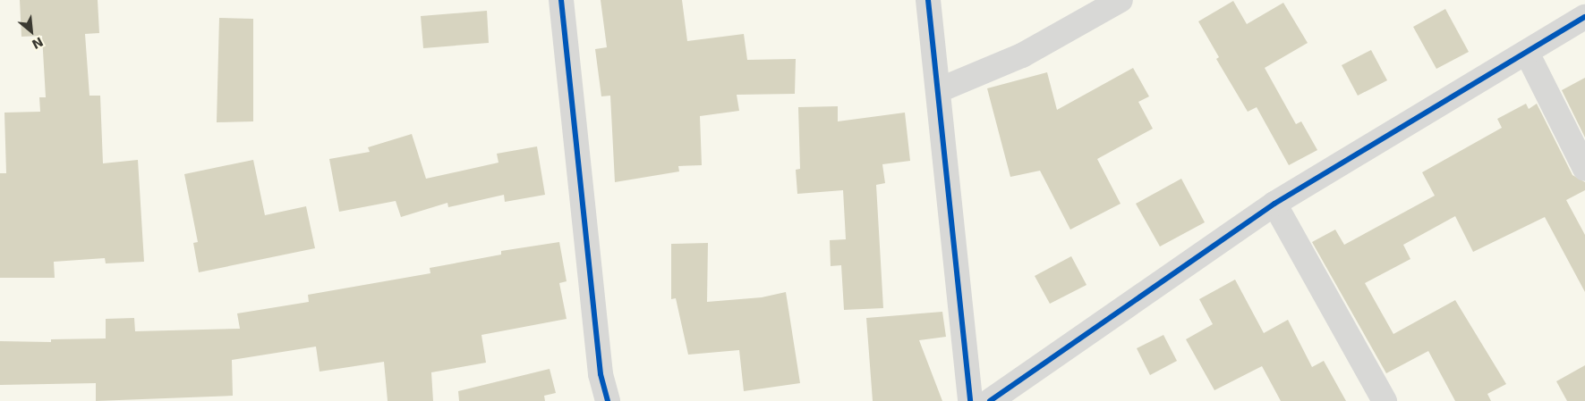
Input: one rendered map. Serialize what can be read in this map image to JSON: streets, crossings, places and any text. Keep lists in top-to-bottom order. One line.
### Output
{"north":"bottom right"}
